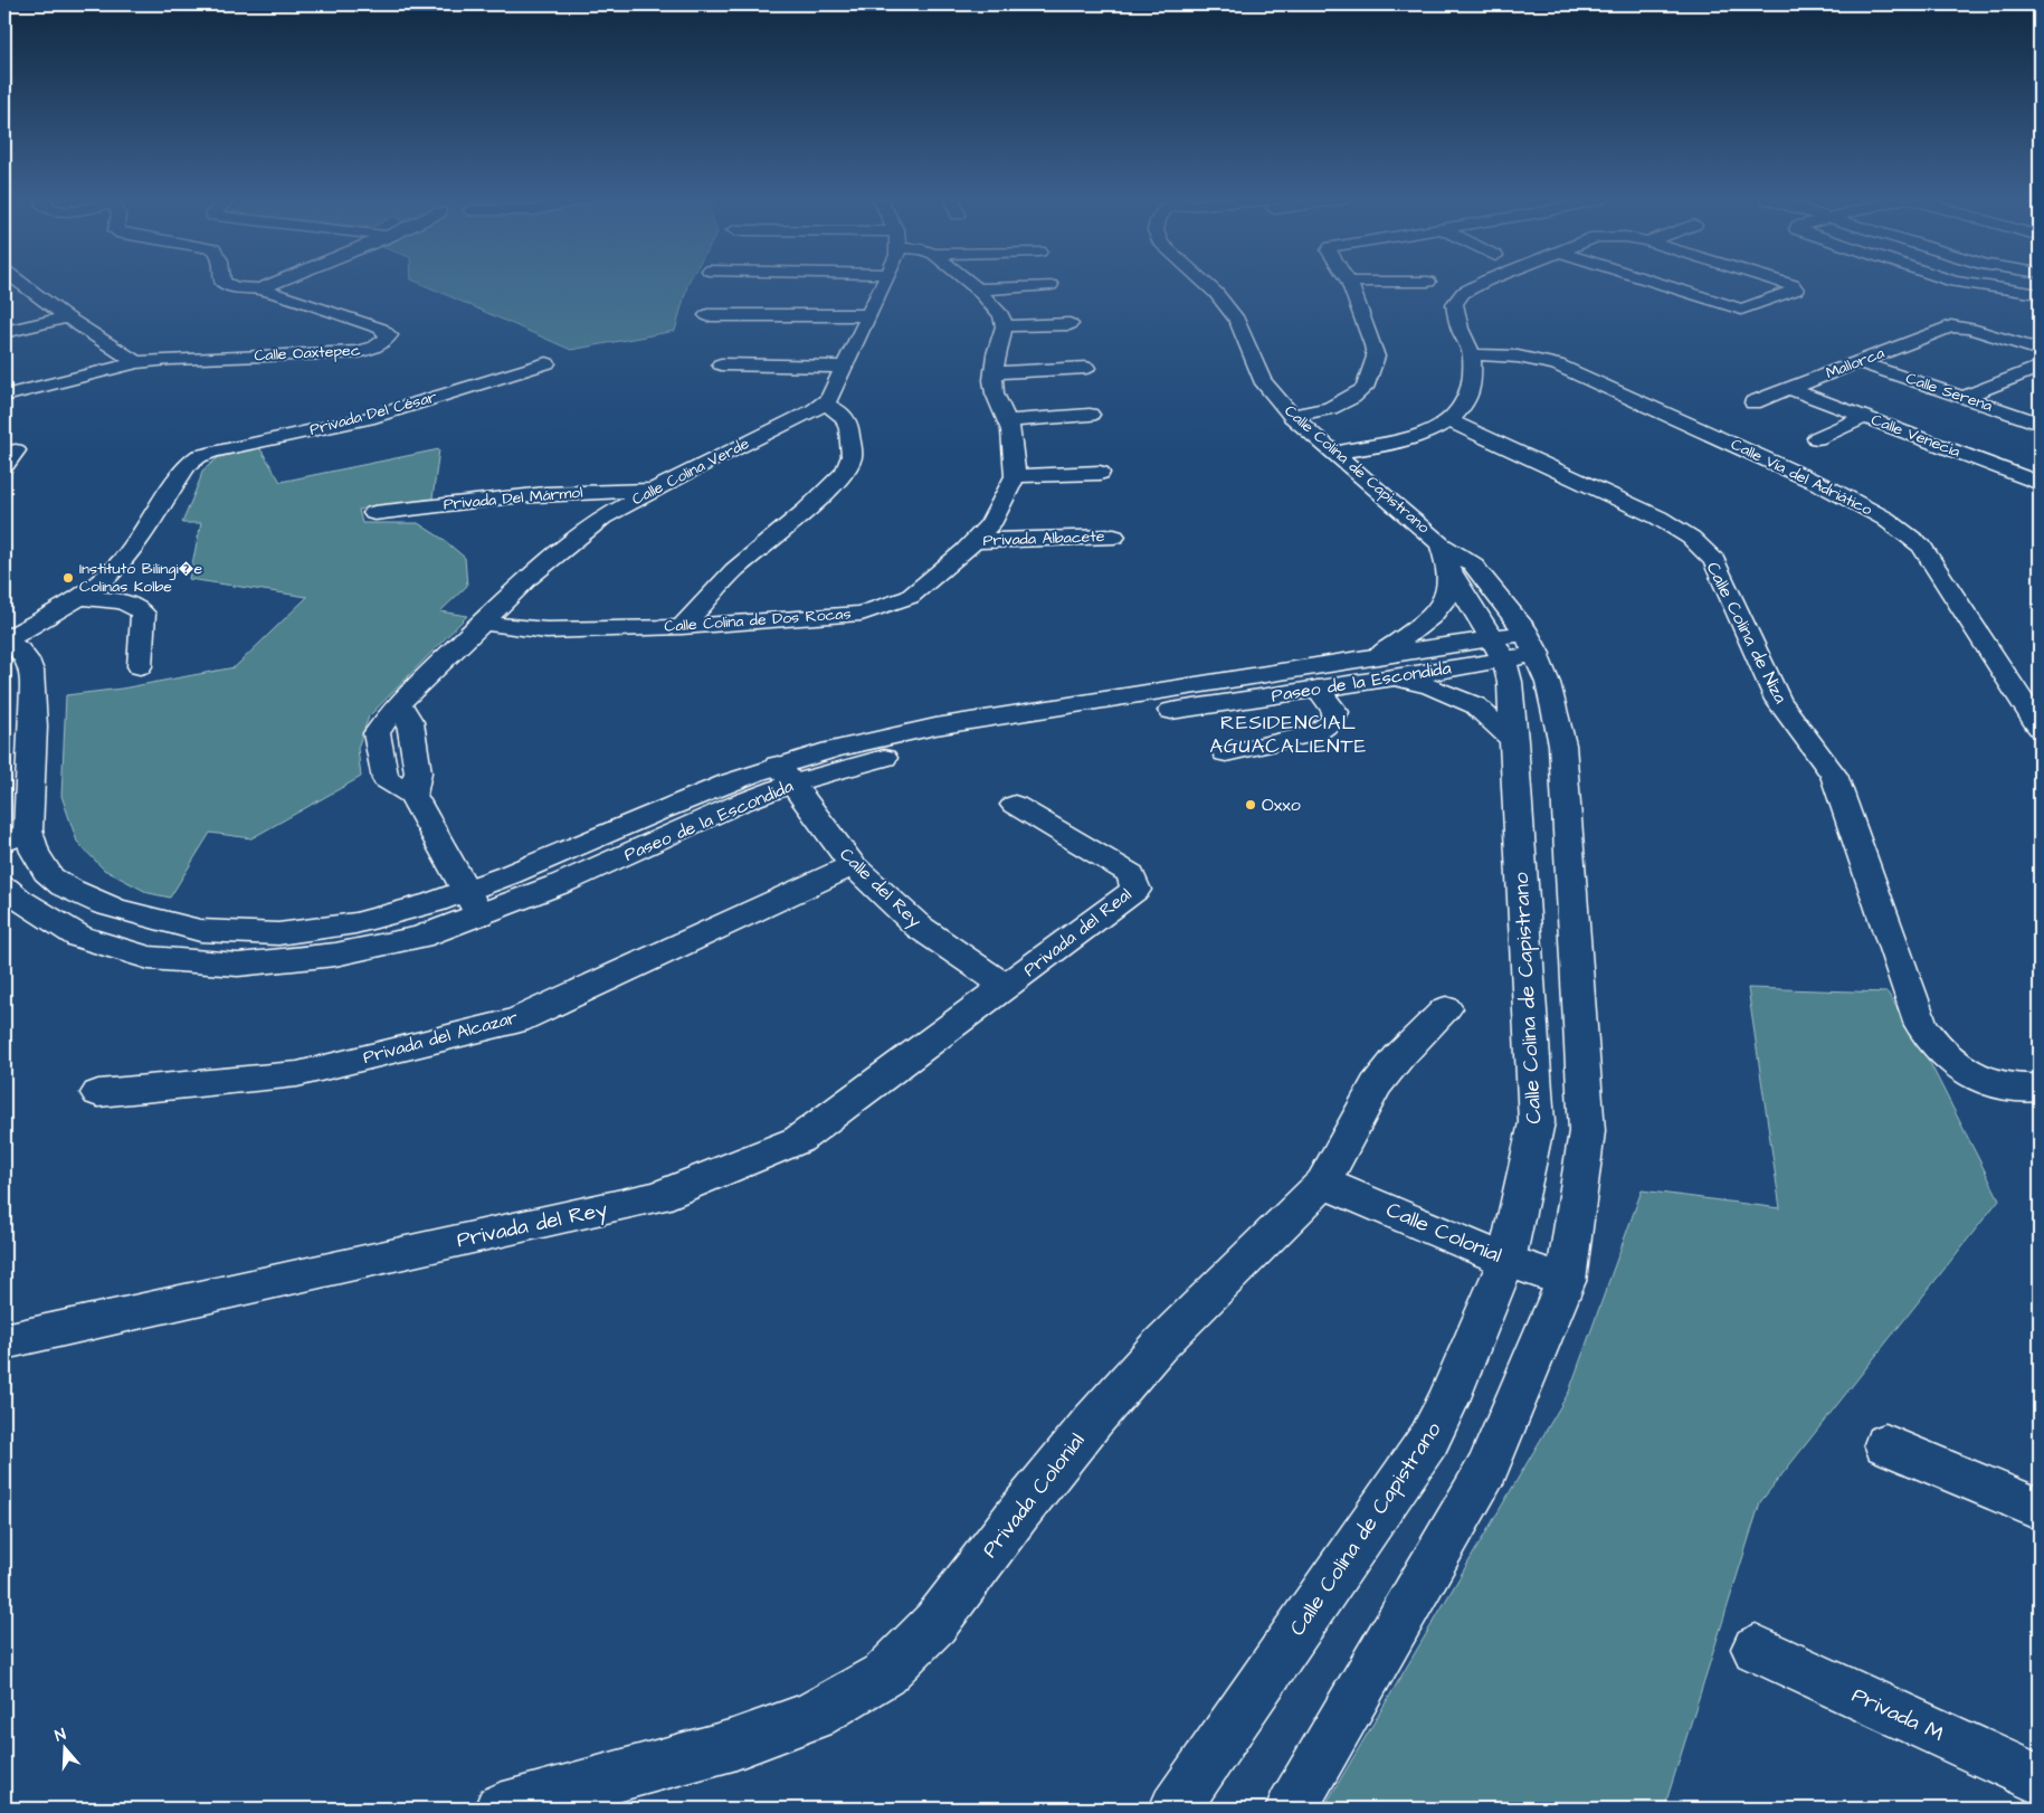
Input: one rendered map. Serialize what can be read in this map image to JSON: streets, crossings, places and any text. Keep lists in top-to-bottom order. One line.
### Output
{"streets":{"street":["Calle Oaxtepec","Mallorca","Calle Serena","Privada Del César","Calle Venecia","Calle Colina de Capistrano","Calle Colina Verde","Calle Vía del Adriático","Privada Del Mármol","Privada Albacete","Calle Colina de Dos Rocas","Calle Colina de Niza","Paseo de la Escondida","Calle del Rey","Privada del Real","Privada del Alcazar","Privada del Rey","Calle Colonial","Privada Colonial","Privada M"]},"crossings":[["Mallorca","Calle Serena"],["Mallorca","Calle Venecia"],["Calle Colina de Capistrano","Paseo de la Escondida"],["Calle Colina de Capistrano","Calle Colonial"],["Calle Colina Verde","Privada Del Mármol"],["Calle Colina Verde","Calle Colina de Dos Rocas"],["Calle Colina Verde","Paseo de la Escondida"],["Privada Albacete","Calle Colina de Dos Rocas"],["Paseo de la Escondida","Calle del Rey"],["Calle del Rey","Privada del Real"],["Calle del Rey","Privada del Alcazar"],["Calle del Rey","Privada del Rey"],["Privada del Real","Privada del Rey"],["Calle Colonial","Privada Colonial"]],"districts":["RESIDENCIAL AGUACALIENTE"],"places":["Instituto Bilingi�e Colinas Kolbe","Oxxo"],"north":"top"}
